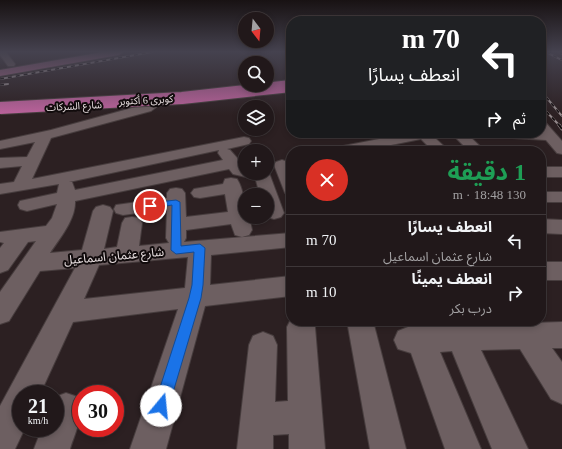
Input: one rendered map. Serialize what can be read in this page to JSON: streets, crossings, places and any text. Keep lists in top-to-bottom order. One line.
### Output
{"streets":{"highway":["كوبرى 6 أكتوبر"],"main road":["شارع الشركات"],"street":["شارع عثمان اسماعيل"]},"crossings":[["كوبرى 6 أكتوبر","شارع الشركات"]],"north":"bottom","page":{"map_buttons":["+","−"],"turn":["70 m","انعطف يسارًا"],"then":"ثم","heading":["1 دقيقة","130 m · 18:48"],"list":[{"name":"انعطف يسارًا","note":"شارع عثمان اسماعيل","value":"70 m"},{"name":"انعطف يمينًا","note":"درب بكر","value":"10 m"}],"speed":"21 km/h","limit":"30"}}
